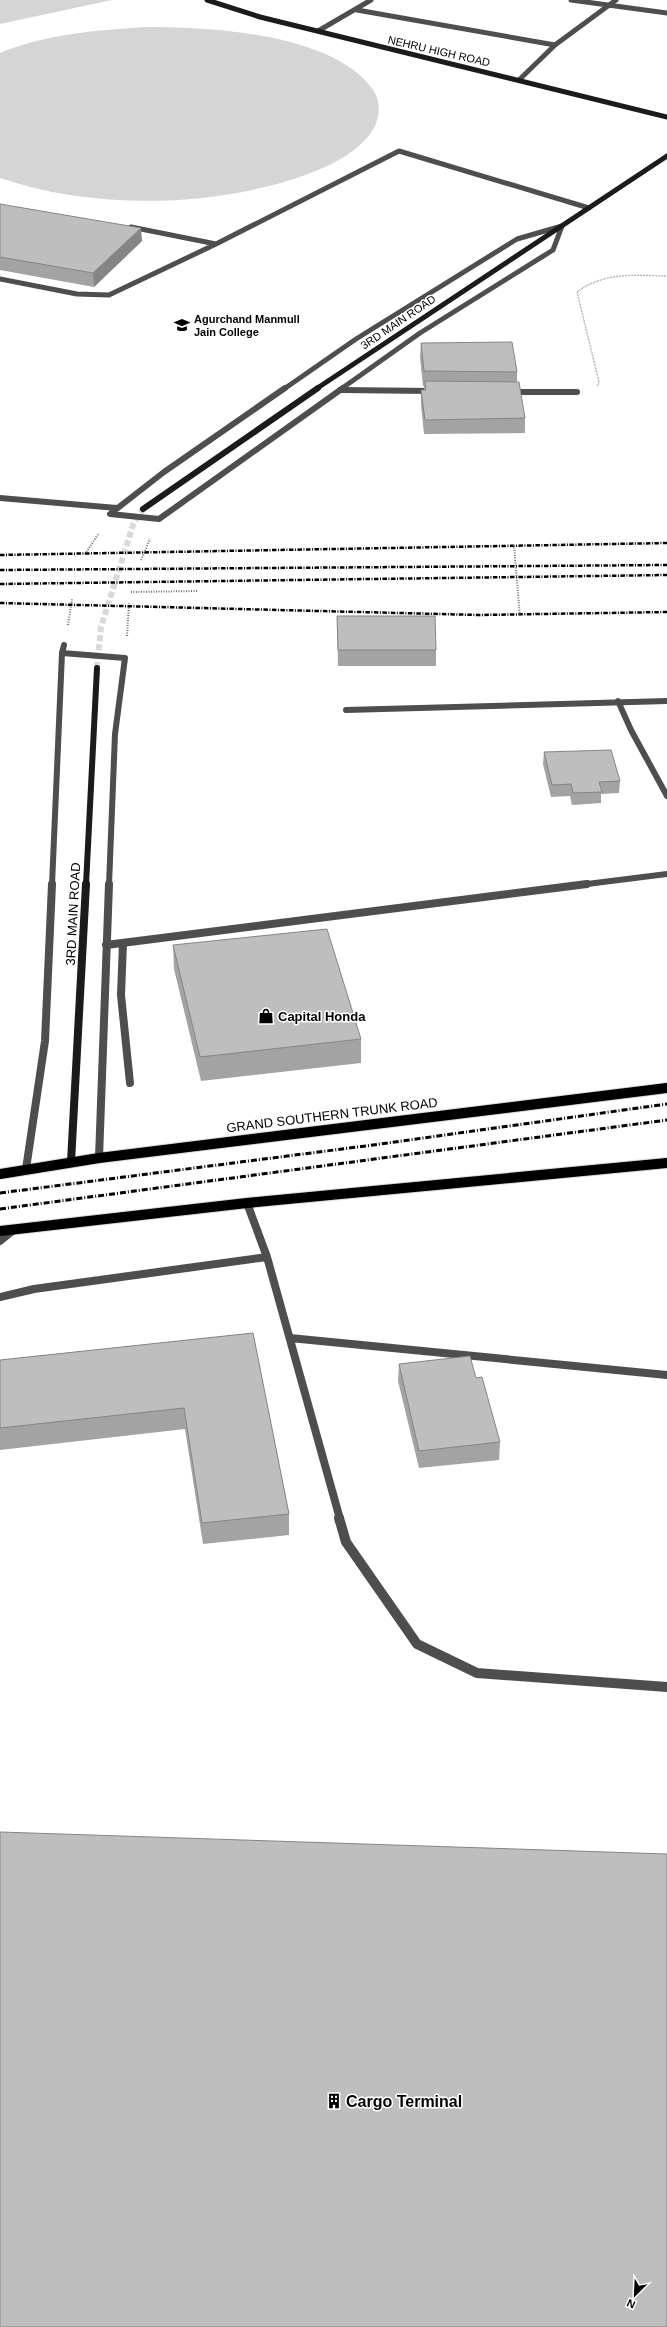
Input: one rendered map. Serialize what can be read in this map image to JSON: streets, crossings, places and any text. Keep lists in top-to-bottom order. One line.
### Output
{"streets":{"main road":["GRAND SOUTHERN TRUNK ROAD"],"street":["NEHRU HIGH ROAD","3RD MAIN ROAD"]},"crossings":[["3RD MAIN ROAD","GRAND SOUTHERN TRUNK ROAD"]],"places":{"school or university":["Agurchand Manmull Jain College"],"shop":["Capital Honda"],"building":["Cargo Terminal"]},"north":"bottom left"}
